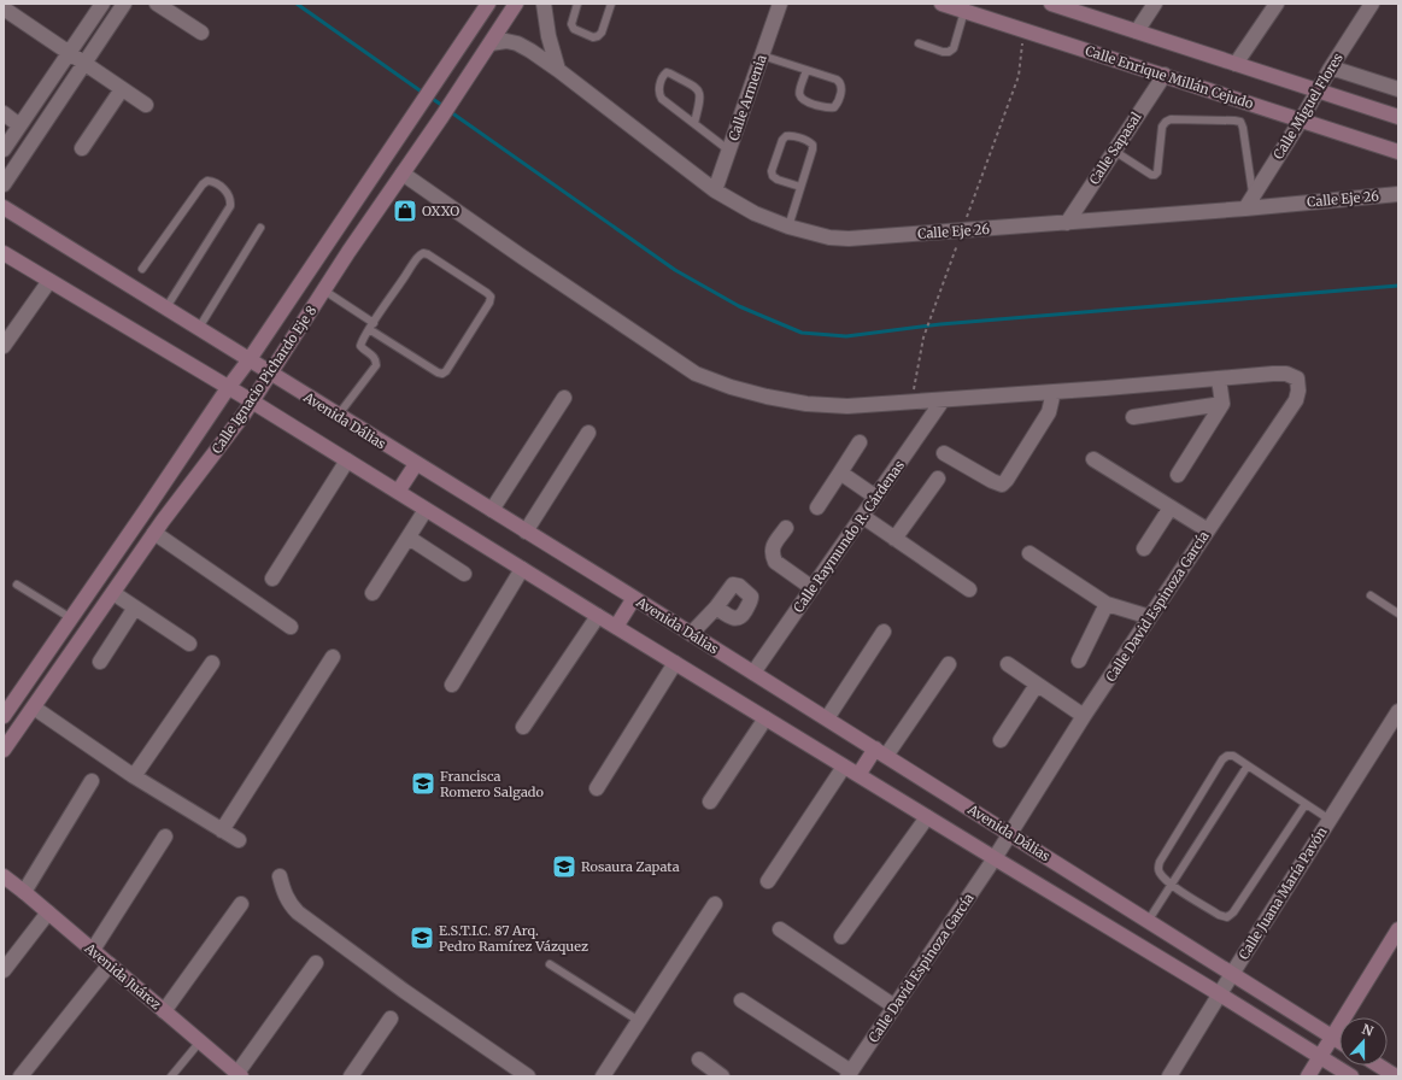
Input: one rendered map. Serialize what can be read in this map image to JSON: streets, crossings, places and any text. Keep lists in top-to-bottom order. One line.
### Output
{"streets":{"main road":["Calle Enrique Millán Cejudo","Calle Ignacio Pichardo Eje 8","Avenida Dálias","Avenida Juárez"],"street":["Calle Armenia","Calle Miguel Flores","Calle Sapasal","Calle Eje 26","Calle Raymundo R. Cárdenas","Calle David Espinoza García","Calle Juana María Pavón"]},"crossings":[["Calle Enrique Millán Cejudo","Calle Miguel Flores"],["Calle Enrique Millán Cejudo","Calle Sapasal"],["Calle Armenia","Calle Eje 26"],["Calle Miguel Flores","Calle Eje 26"],["Calle Sapasal","Calle Eje 26"],["Calle Eje 26","Calle Ignacio Pichardo Eje 8"],["Calle Ignacio Pichardo Eje 8","Avenida Dálias"],["Avenida Dálias","Calle Raymundo R. Cárdenas"],["Avenida Dálias","Calle David Espinoza García"],["Avenida Dálias","Calle Juana María Pavón"]],"places":{"shop":["OXXO"],"school or university":["Francisca Romero Salgado","Rosaura Zapata","E.S.T.I.C. 87 Arq. Pedro Ramírez Vázquez"]},"north":"top"}
